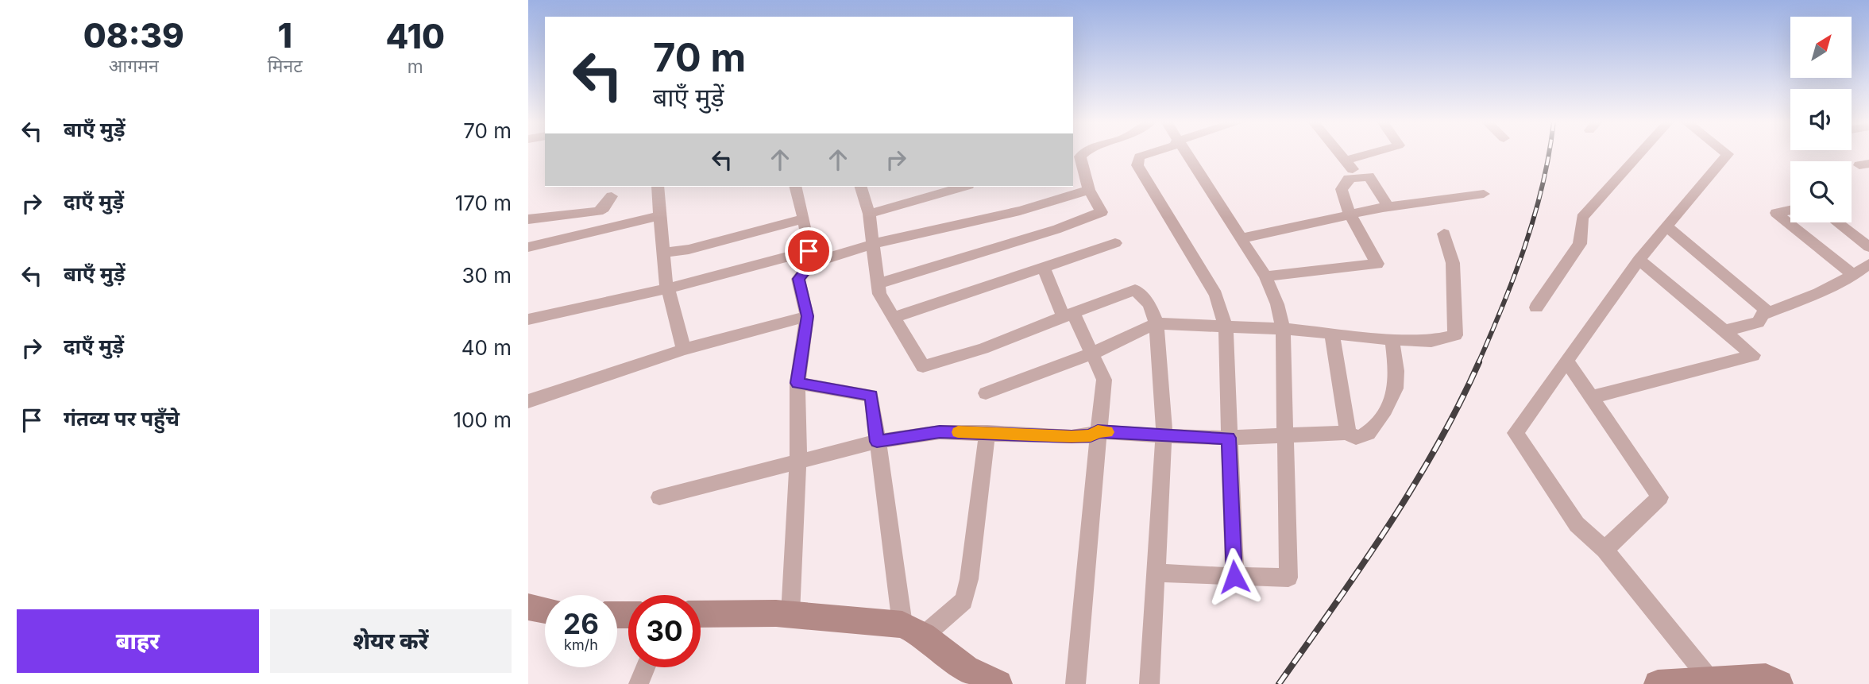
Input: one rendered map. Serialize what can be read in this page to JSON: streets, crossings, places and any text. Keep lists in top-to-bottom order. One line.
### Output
{"north":"top right","page":{"eta":["08:39","आगमन","1","मिनट","410","m"],"turn":["70 m","बाएँ मुड़ें"],"list":[{"name":"बाएँ मुड़ें","value":"70 m"},{"name":"दाएँ मुड़ें","value":"170 m"},{"name":"बाएँ मुड़ें","value":"30 m"},{"name":"दाएँ मुड़ें","value":"40 m"},{"name":"गंतव्य पर पहुँचे","value":"100 m"}],"speed":"26 km/h","limit":"30","buttons":["बाहर","शेयर करें"]}}
